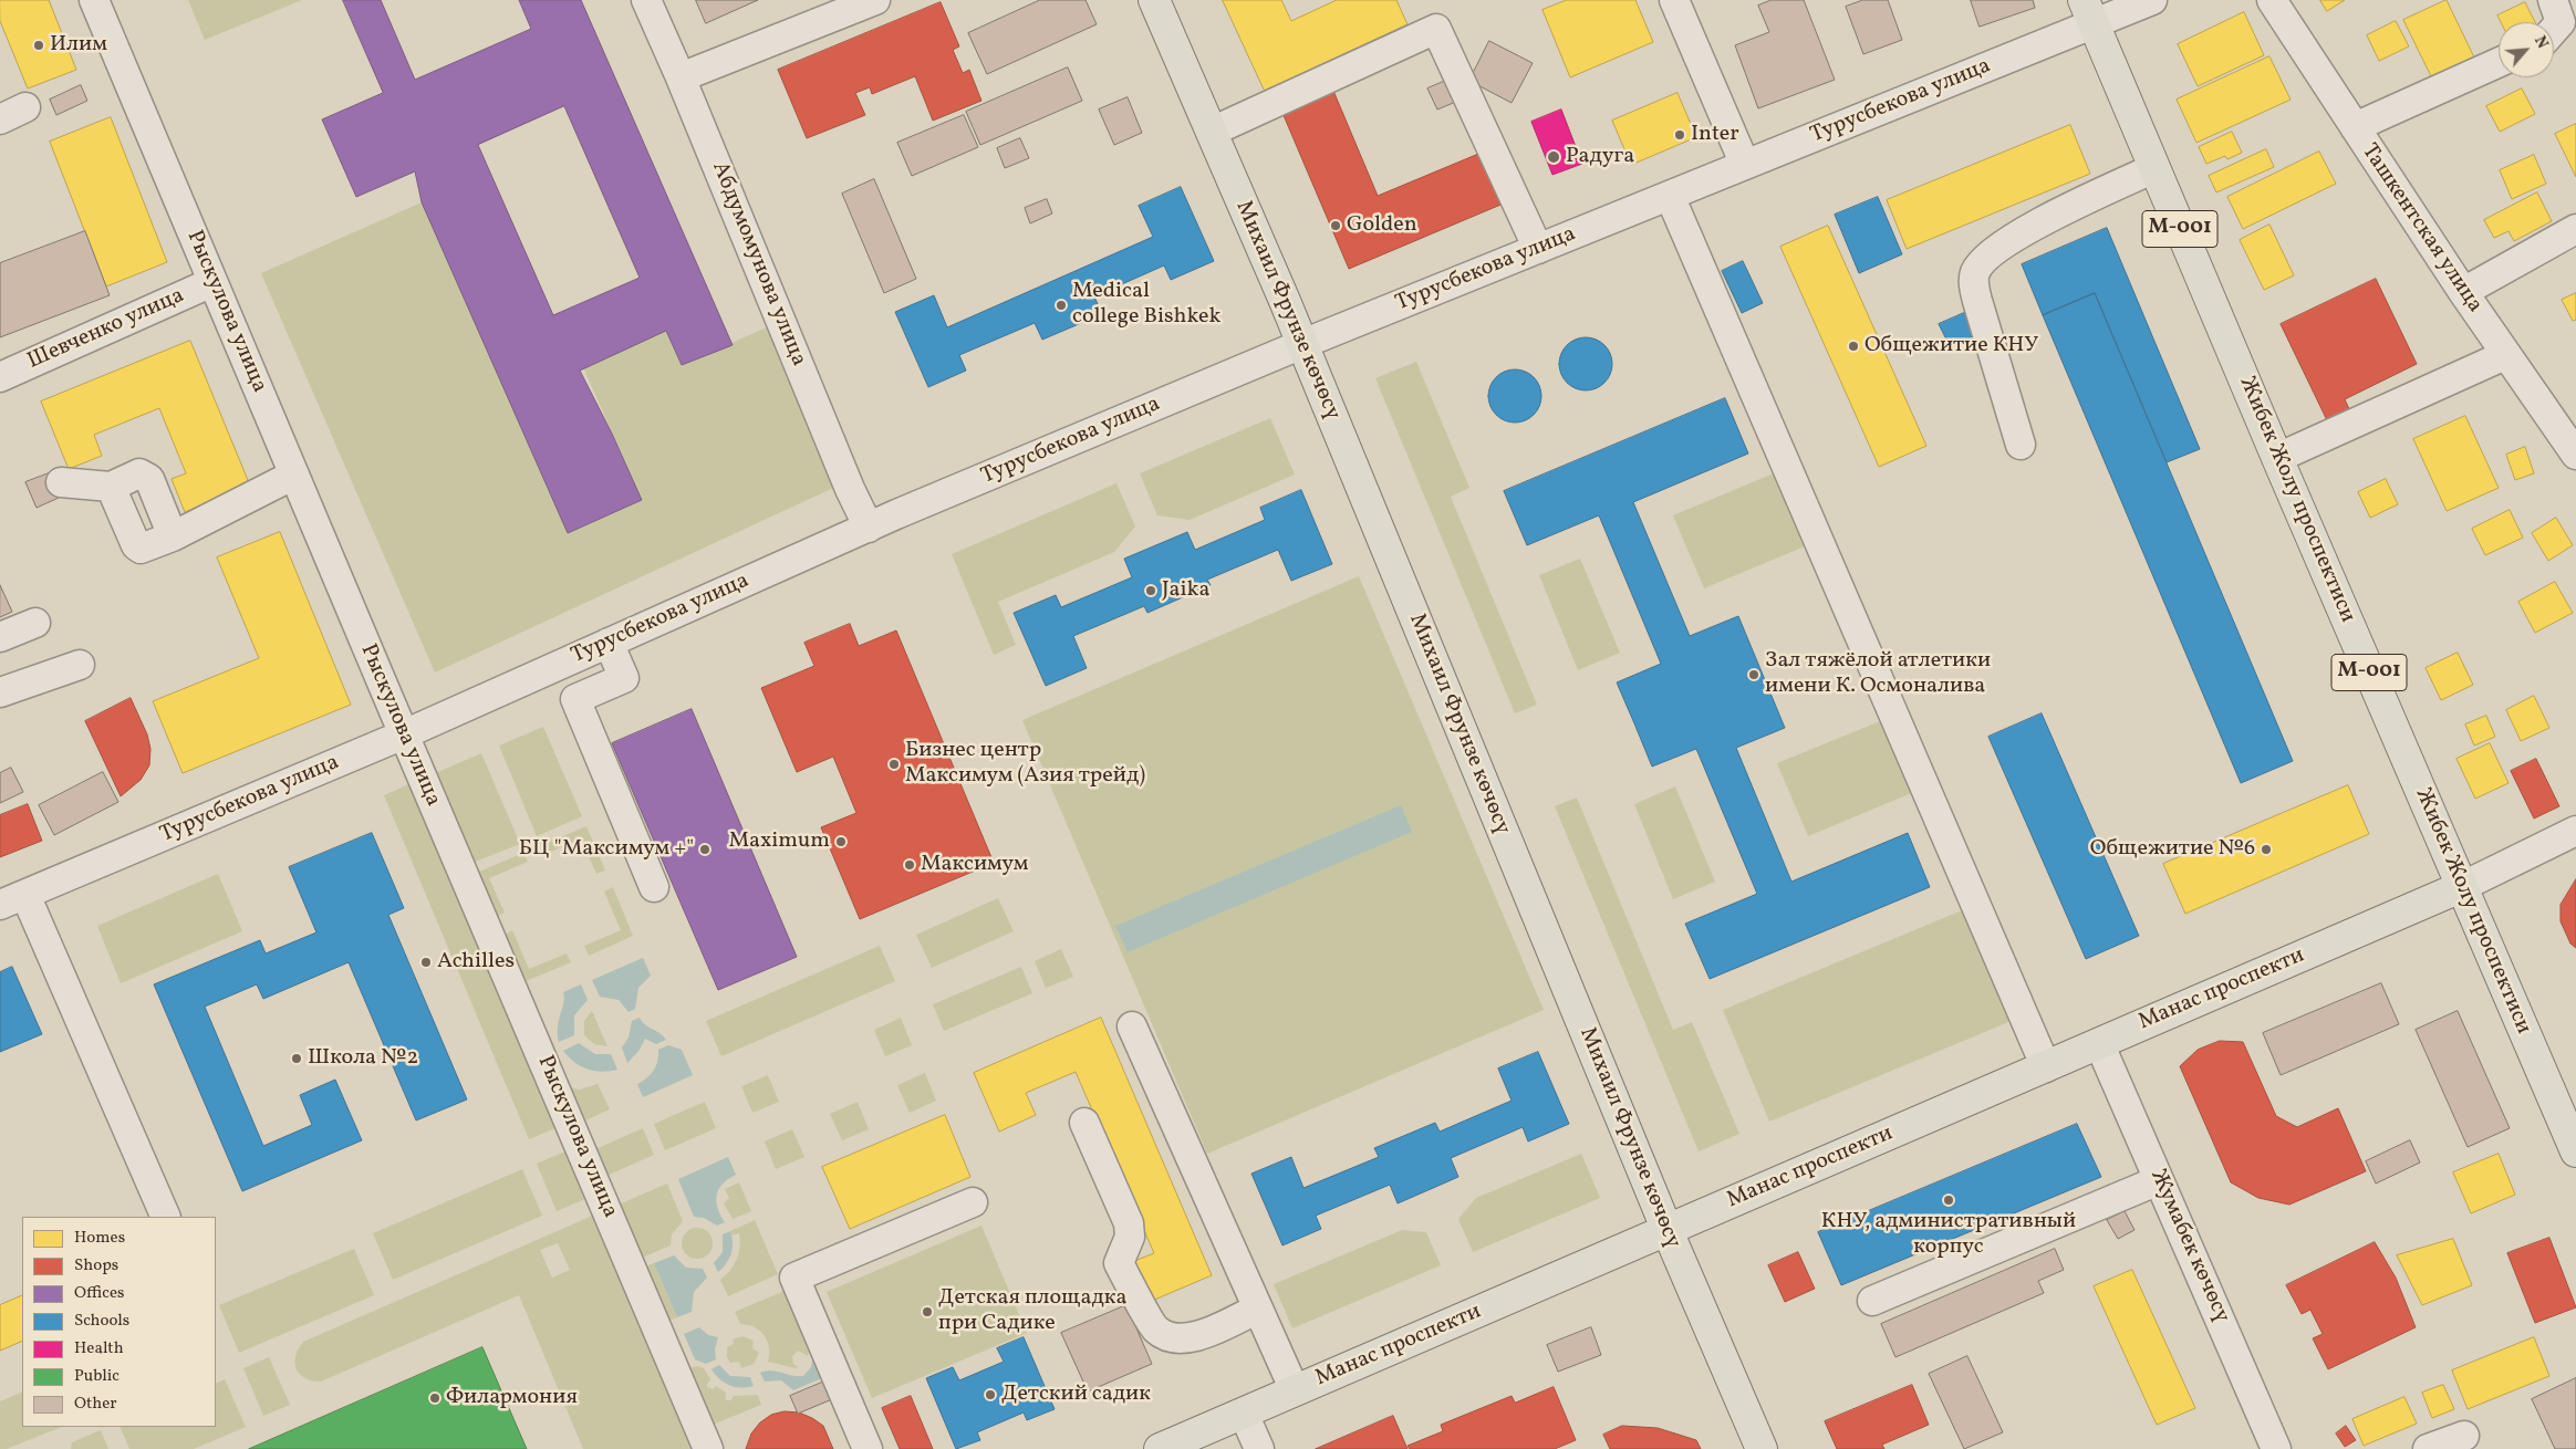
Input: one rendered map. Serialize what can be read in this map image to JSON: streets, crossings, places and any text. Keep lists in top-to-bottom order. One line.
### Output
{"streets":{"main road":["М-001","Михаил Фрунзе көчөсү","Жибек Жолу проспектиси","Манас проспекти"],"street":["Турусбекова улица","Ташкентская улица","Абдумомунова улица","Рыскулова улица","Шевченко улица","Жумабек көчөсү"]},"crossings":[["Турусбекова улица","Абдумомунова улица"],["Турусбекова улица","Михаил Фрунзе көчөсү"],["Турусбекова улица","Рыскулова улица"],["Турусбекова улица","Жибек Жолу проспектиси"],["Михаил Фрунзе көчөсү","Манас проспекти"],["Рыскулова улица","Шевченко улица"],["Жибек Жолу проспектиси","Манас проспекти"],["Манас проспекти","Жумабек көчөсү"]],"places":["Илим","Inter","Радуга","Golden","Medical college Bishkek","Общежитие КНУ","Jaika","Зал тяжёлой атлетики имени К. Осмоналива","Бизнес центр Максимум (Азия трейд)","Maximum","БЦ \"Максимум +\"","Общежитие №6","Максимум","Achilles","Школа №2","КНУ, административный корпус","Детская площадка при Садике","Детский садик","Филармония"],"legend":["Homes","Shops","Offices","Schools","Health","Public","Other"],"north":"top right"}
